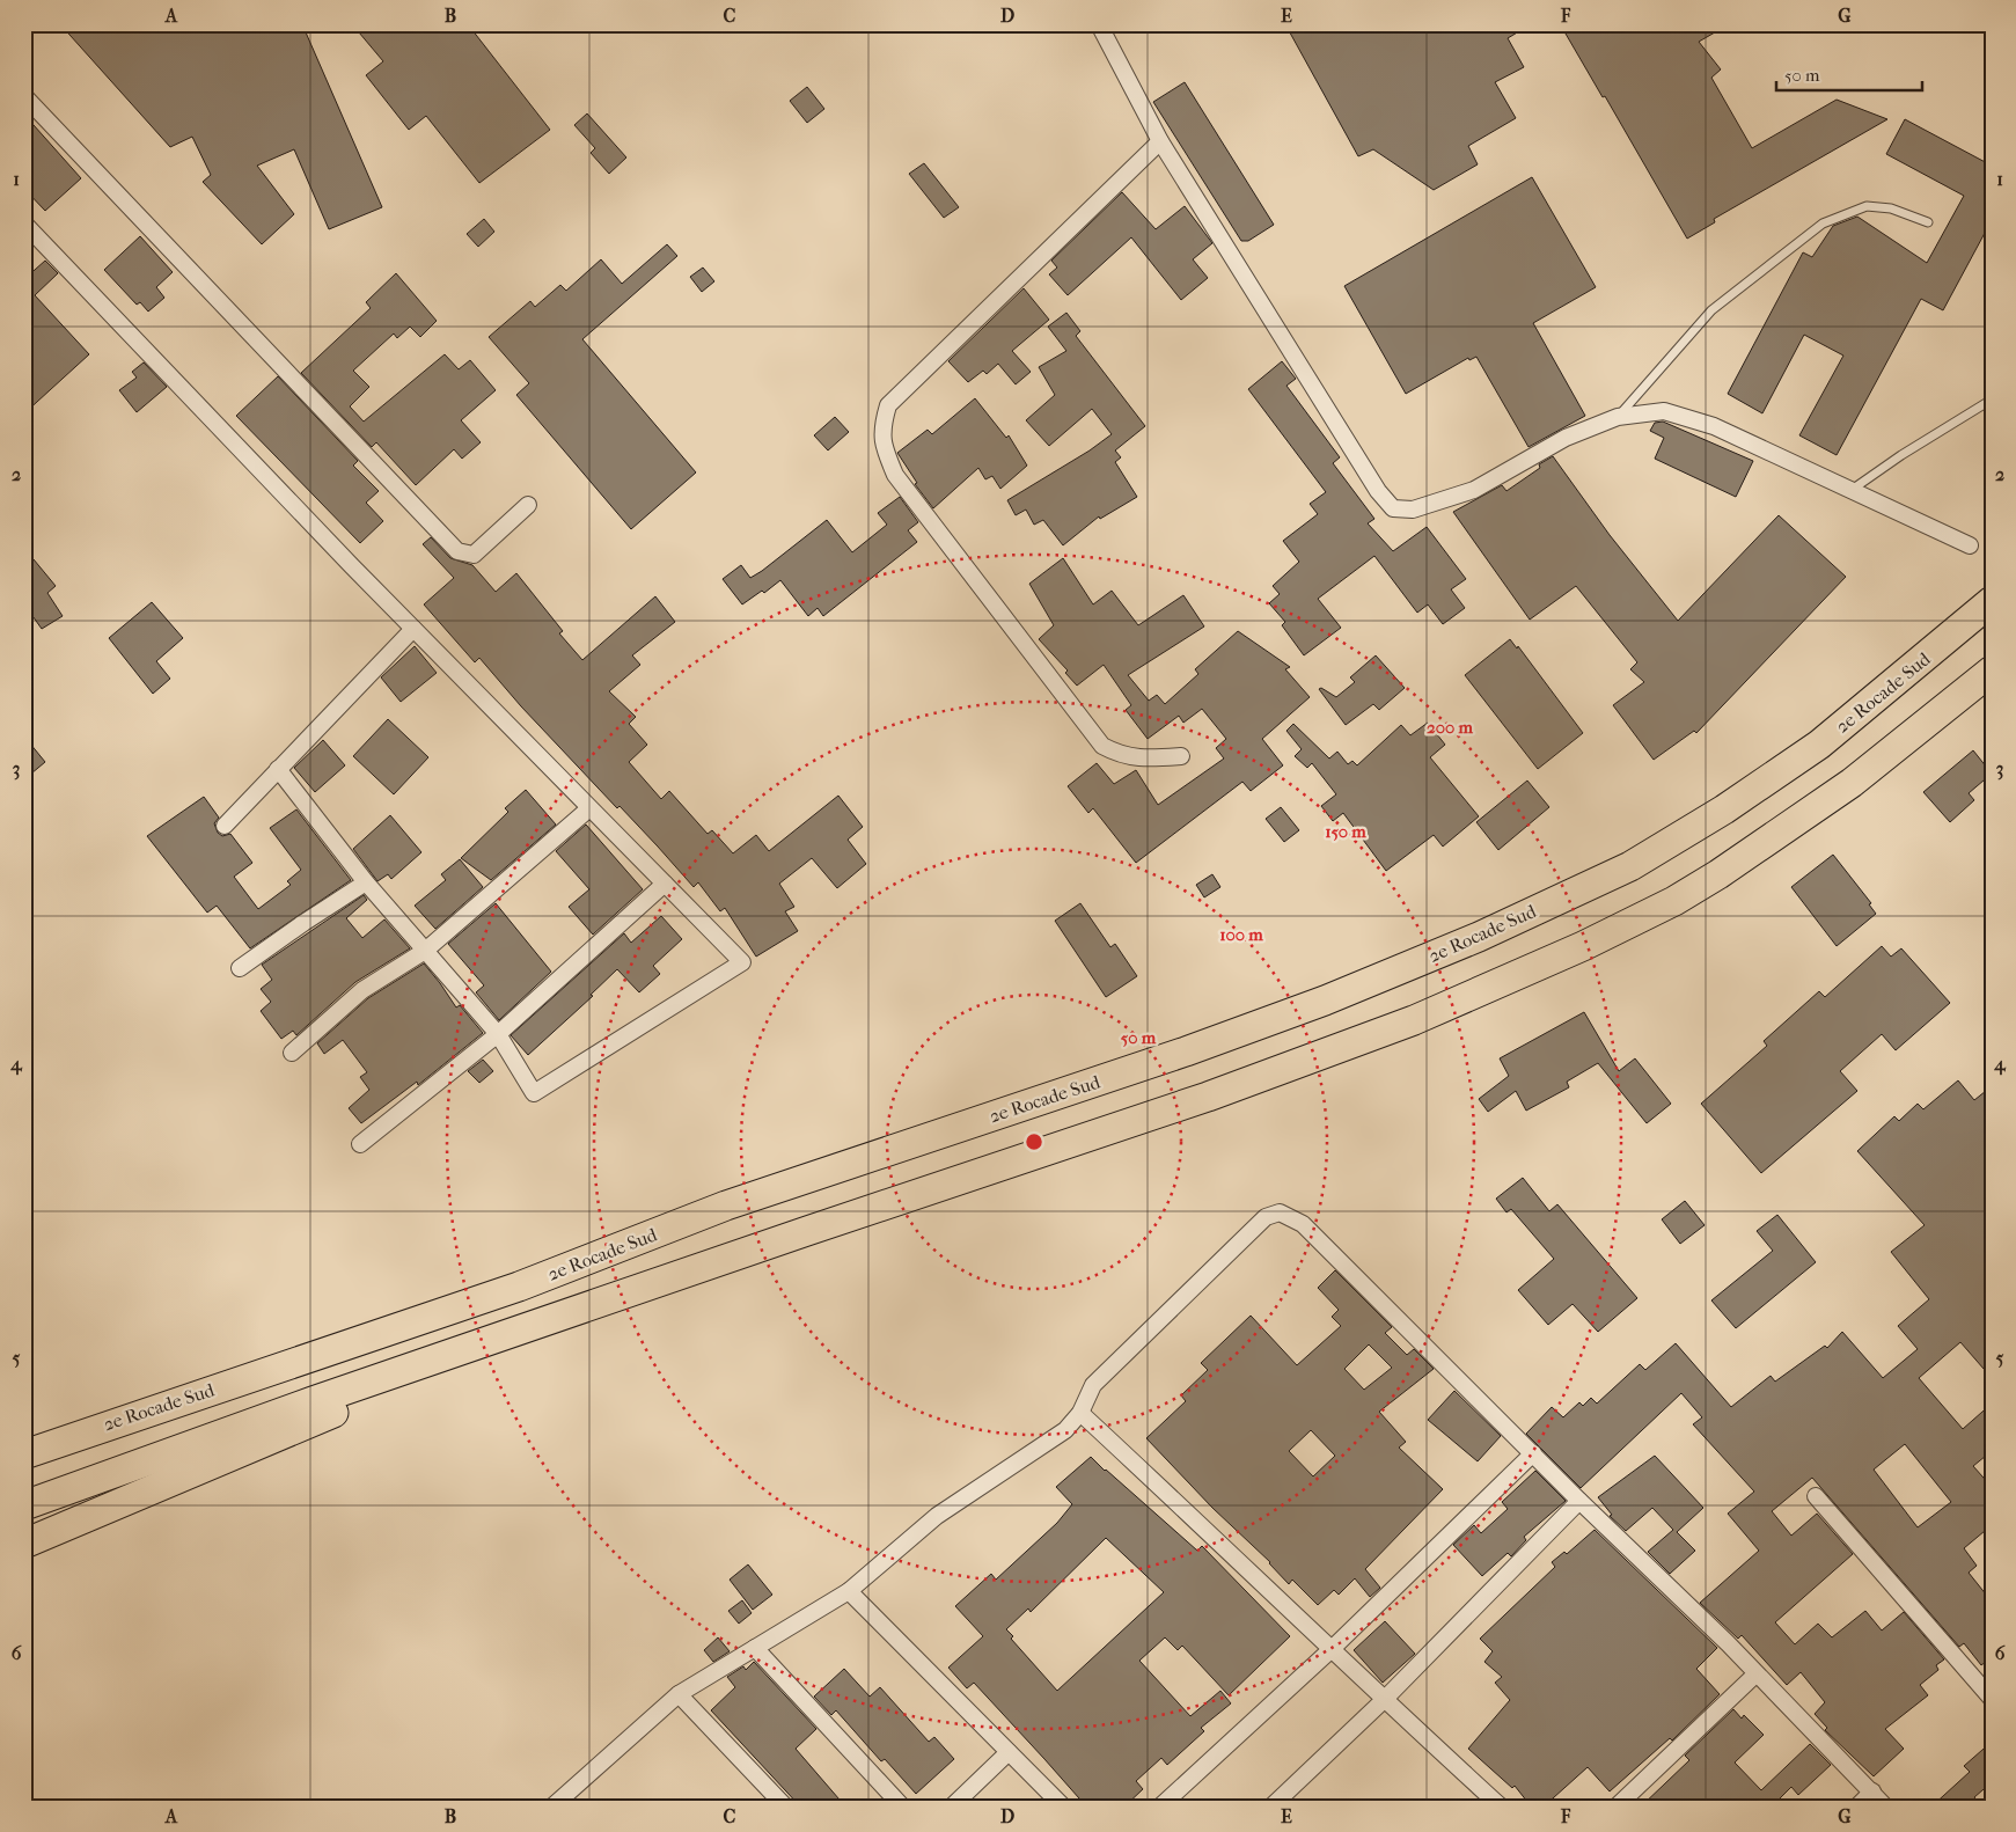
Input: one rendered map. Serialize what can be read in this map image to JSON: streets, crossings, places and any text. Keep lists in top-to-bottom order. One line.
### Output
{"streets":{"highway":["2e Rocade Sud"]},"scale_bar":"50 m","grid":{"columns":["A","B","C","D","E","F","G"],"rows":["1","2","3","4","5","6"]},"rings":["200 m","150 m","100 m","50 m"]}
